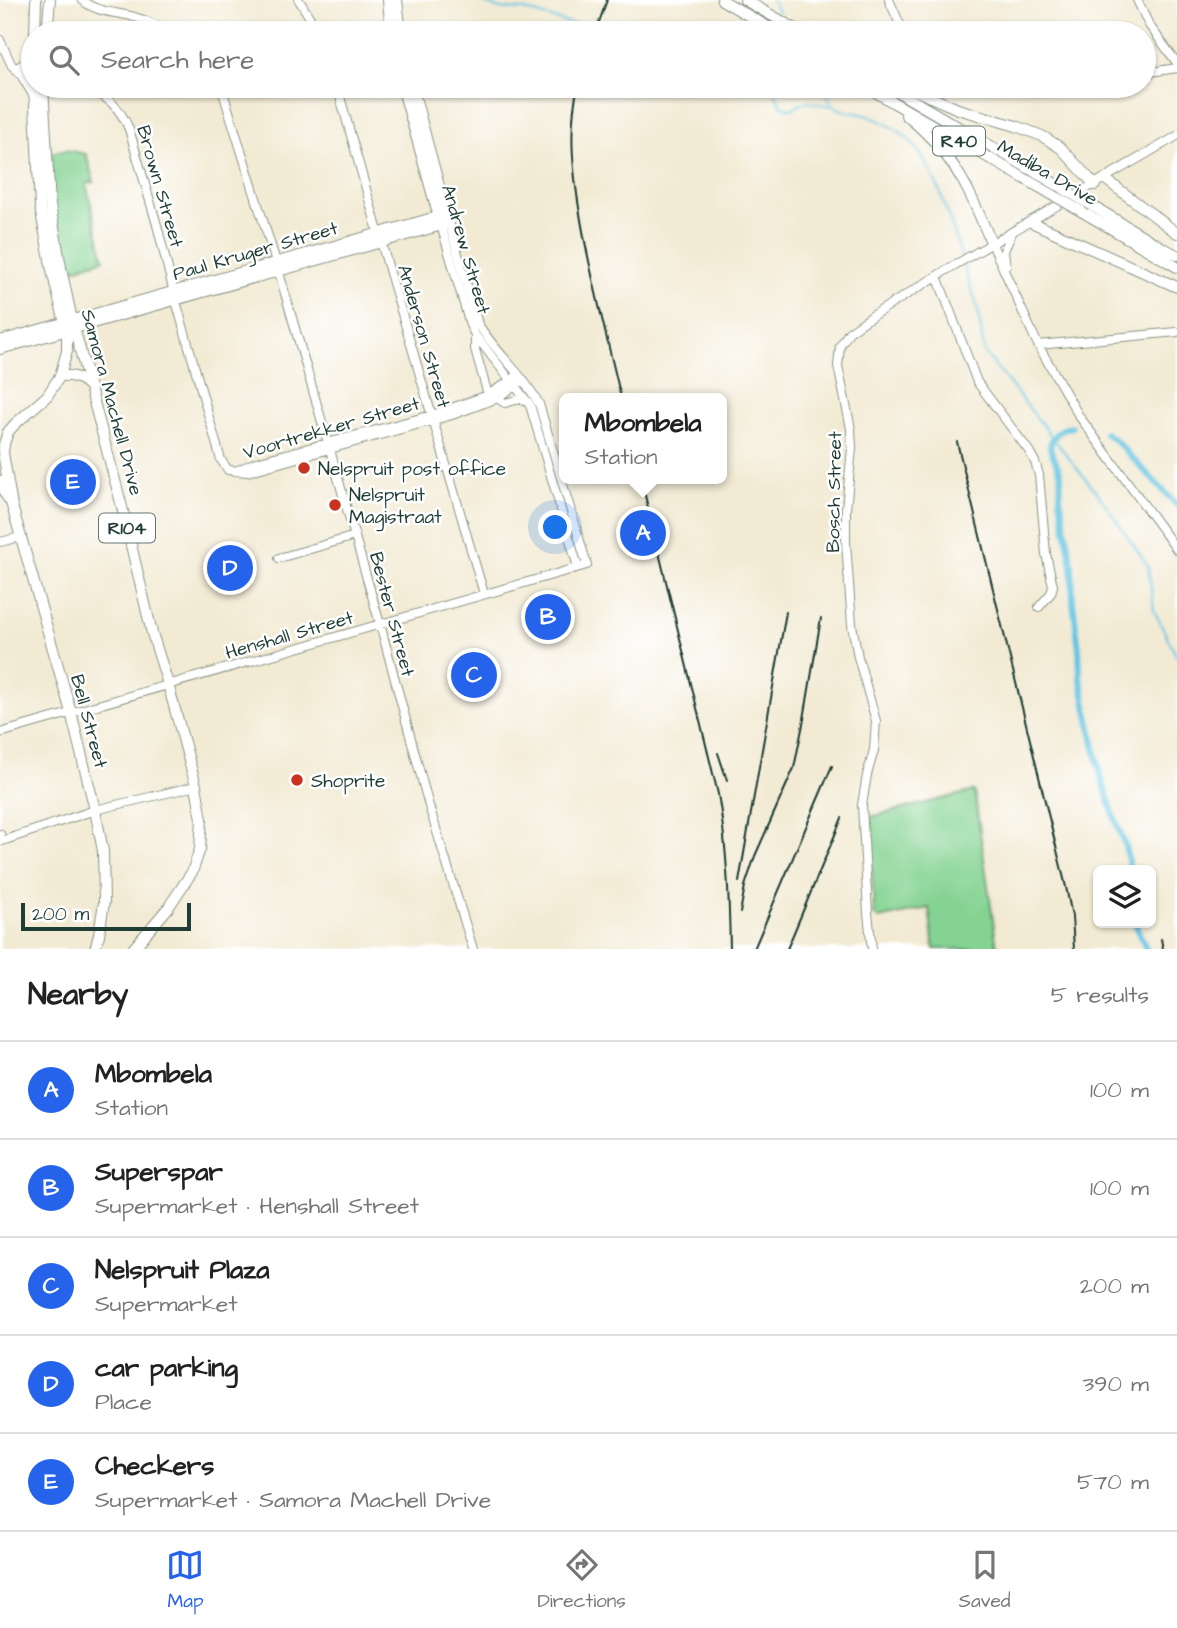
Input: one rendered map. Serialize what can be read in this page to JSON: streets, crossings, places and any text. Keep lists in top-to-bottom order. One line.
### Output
{"streets":{"main road":["R40","Madiba Drive","Andrew Street","Paul Kruger Street","Samora Machell Drive","R104","Bell Street"],"street":["Brown Street","Anderson Street","Voortrekker Street","Bosch Street","Bester Street","Henshall Street"]},"crossings":[["Brown Street","Paul Kruger Street"],["Brown Street","Voortrekker Street"],["Andrew Street","Paul Kruger Street"],["Andrew Street","Voortrekker Street"],["Andrew Street","Henshall Street"],["Paul Kruger Street","Anderson Street"],["Paul Kruger Street","Samora Machell Drive"],["Paul Kruger Street","Bester Street"],["Paul Kruger Street","Bell Street"],["Anderson Street","Voortrekker Street"],["Anderson Street","Henshall Street"],["Samora Machell Drive","Henshall Street"],["Samora Machell Drive","Bell Street"],["Voortrekker Street","Bester Street"],["Bester Street","Henshall Street"],["Henshall Street","Bell Street"]],"places":["Nelspruit post office","Nelspruit Magistraat","Shoprite"],"scale_bar":"200 m","page":{"search":"Search here","popup":["Mbombela","Station"],"pins":["E","A","D","B","C"],"scale":"200 m","heading":["Nearby","5 results"],"list":[{"mark":"A","name":"Mbombela","note":"Station","value":"100 m"},{"mark":"B","name":"Superspar","note":"Supermarket · Henshall Street","value":"100 m"},{"mark":"C","name":"Nelspruit Plaza","note":"Supermarket","value":"200 m"},{"mark":"D","name":"car parking","note":"Place","value":"390 m"},{"mark":"E","name":"Checkers","note":"Supermarket · Samora Machell Drive","value":"570 m"}],"nav":["Map","Directions","Saved"]}}
